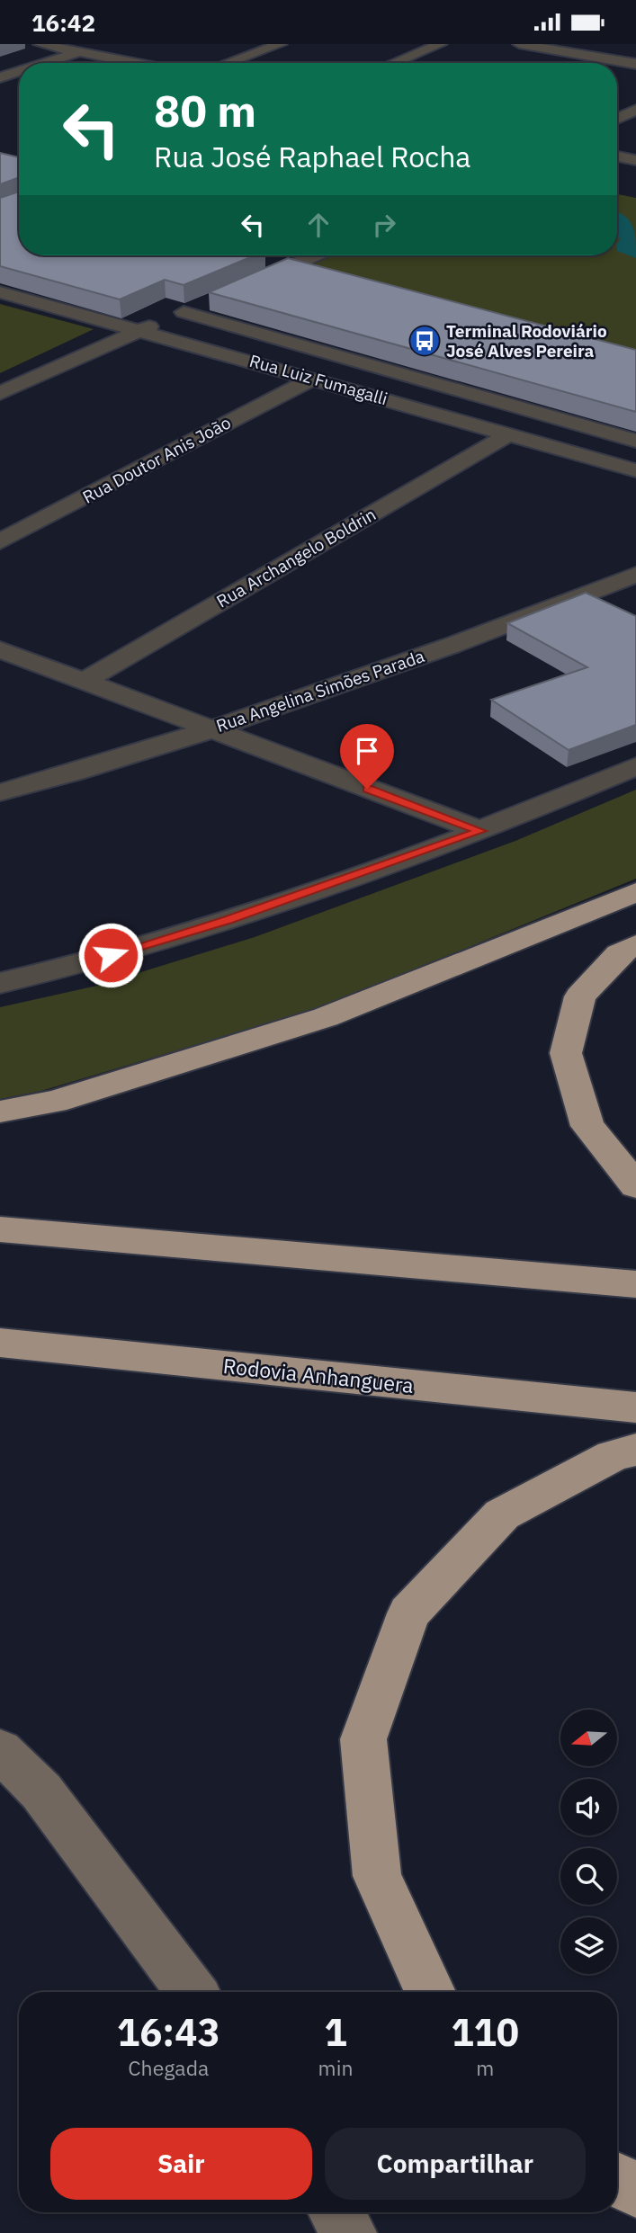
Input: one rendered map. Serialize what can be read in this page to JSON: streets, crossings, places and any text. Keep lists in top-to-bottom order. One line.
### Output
{"streets":{"highway":["Rodovia Anhanguera"],"street":["Rua Luiz Fumagalli","Rua Doutor Anis João","Rua Archangelo Boldrin","Rua Angelina Simões Parada"]},"crossings":[["Rua Luiz Fumagalli","Rua Doutor Anis João"],["Rua Luiz Fumagalli","Rua Archangelo Boldrin"]],"places":{"bus stop":["Terminal Rodoviário José Alves Pereira"]},"north":"left","page":{"status":"16:42","turn":["80 m","Rua José Raphael Rocha"],"eta":["16:43","Chegada","1","min","110","m"],"buttons":["Sair","Compartilhar"]}}
